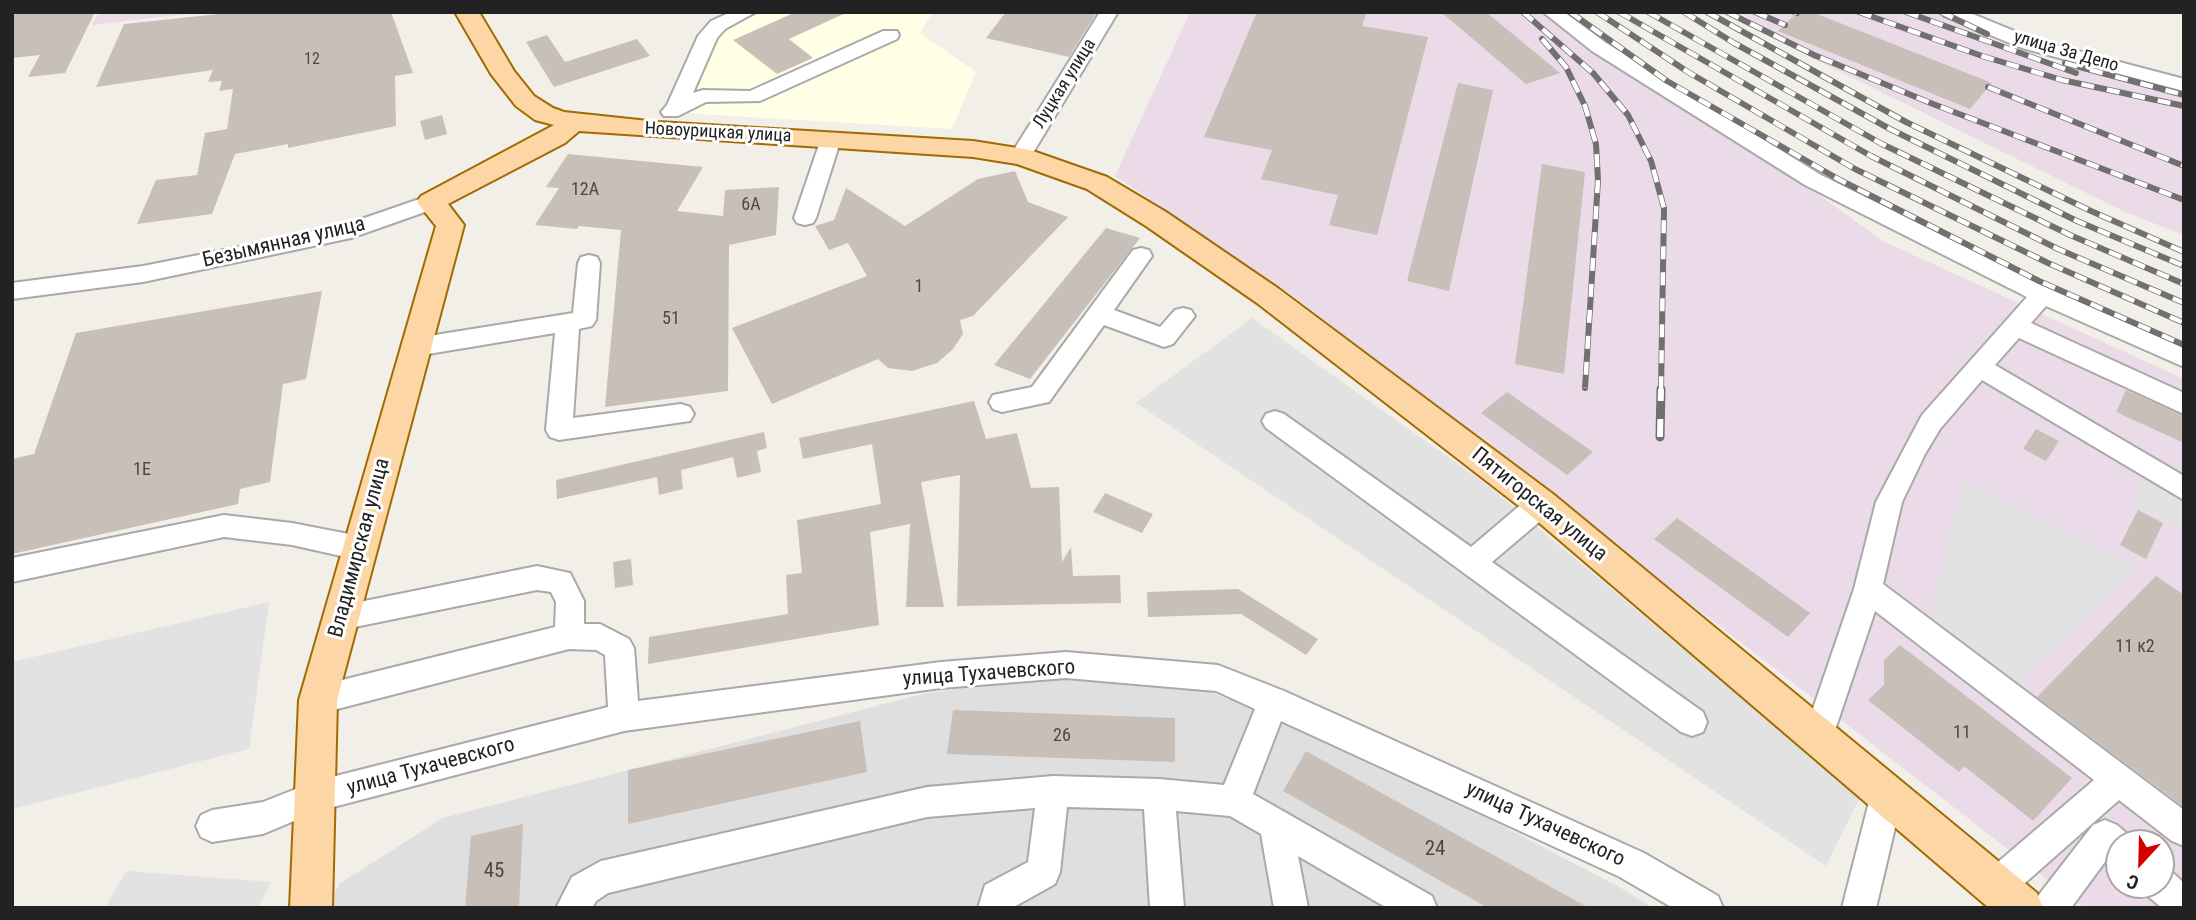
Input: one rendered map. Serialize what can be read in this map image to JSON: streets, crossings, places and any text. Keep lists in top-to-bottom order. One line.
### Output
{"streets":{"main road":["Новоурицкая улица","Безымянная улица","Пятигорская улица","Владимирская улица"],"street":["улица За Депо","Луцкая улица","улица Тухачевского"]},"crossings":[["Луцкая улица","Новоурицкая улица"],["Луцкая улица","Пятигорская улица"],["Новоурицкая улица","Безымянная улица"],["Новоурицкая улица","Пятигорская улица"],["Безымянная улица","Владимирская улица"],["Владимирская улица","улица Тухачевского"]],"house_numbers":["12","12А","6А","1","51","1Е","11 к2","11","26","24","45"],"north":"bottom"}
